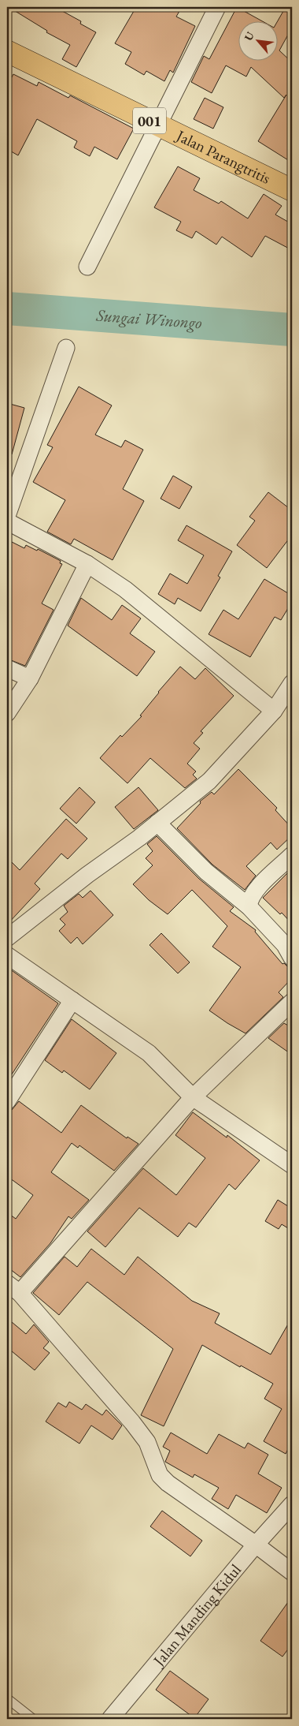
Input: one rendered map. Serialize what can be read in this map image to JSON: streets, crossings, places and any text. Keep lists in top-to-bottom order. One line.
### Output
{"streets":{"main road":["001","Jalan Parangtritis"],"street":["Jalan Manding Kidul"]},"water":["Sungai Winongo"],"north":"top left"}
